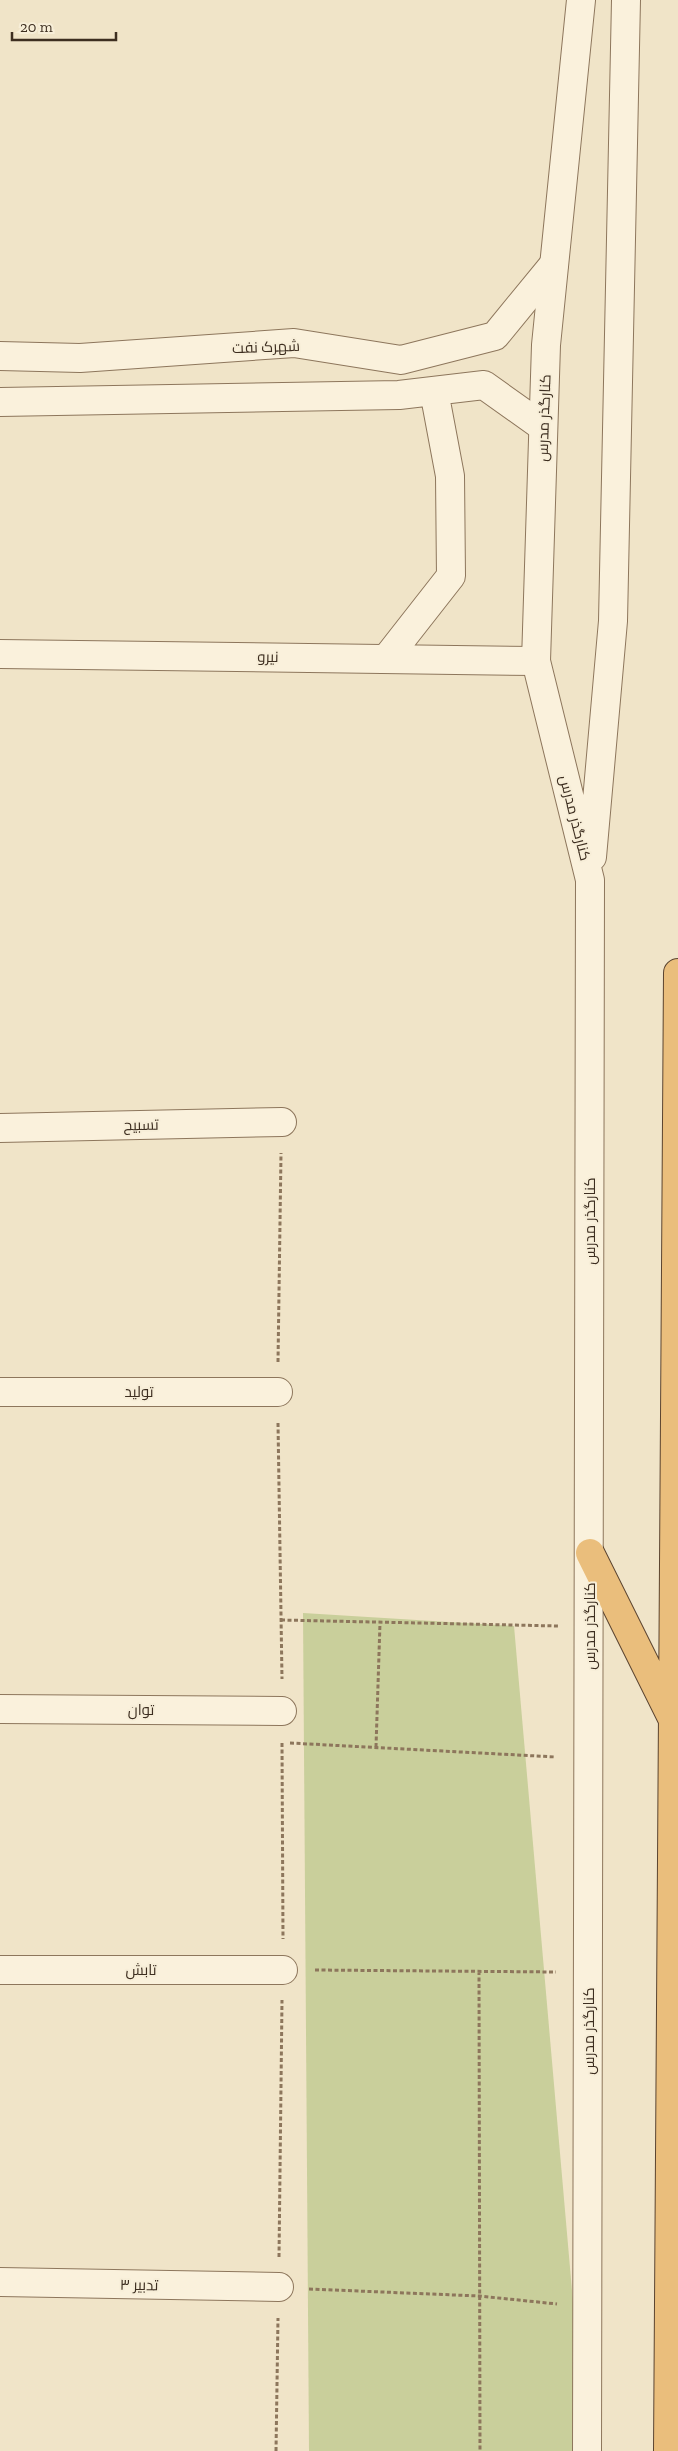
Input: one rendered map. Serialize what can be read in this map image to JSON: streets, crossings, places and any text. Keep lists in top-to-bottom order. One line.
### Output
{"streets":{"street":["شهرک نفت","کنارگذر مدرس","نیرو","تسبیح","تولید","توان","تابش","تدبیر ۳"]},"crossings":[["شهرک نفت","کنارگذر مدرس"],["کنارگذر مدرس","نیرو"]],"scale_bar":"20 m"}
